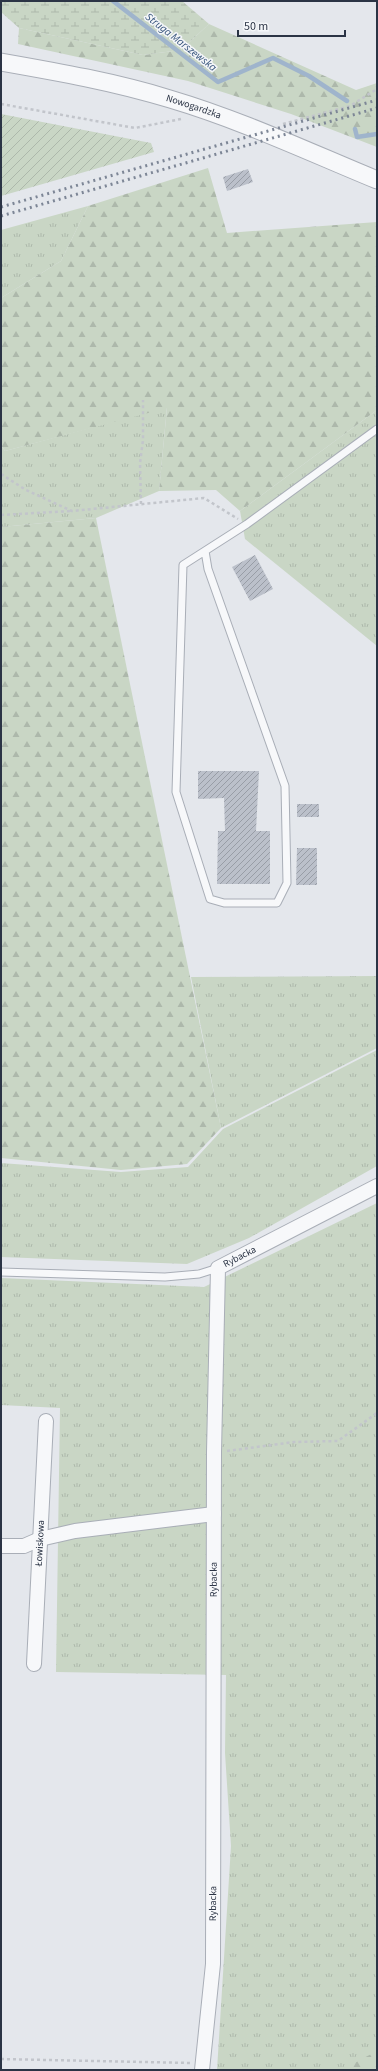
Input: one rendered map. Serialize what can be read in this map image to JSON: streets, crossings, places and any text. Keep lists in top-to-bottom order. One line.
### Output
{"streets":{"street":["Nowogardzka","Rybacka","Łowiskowa"]},"water":["Struga Marszewska"],"scale_bar":"50 m"}
